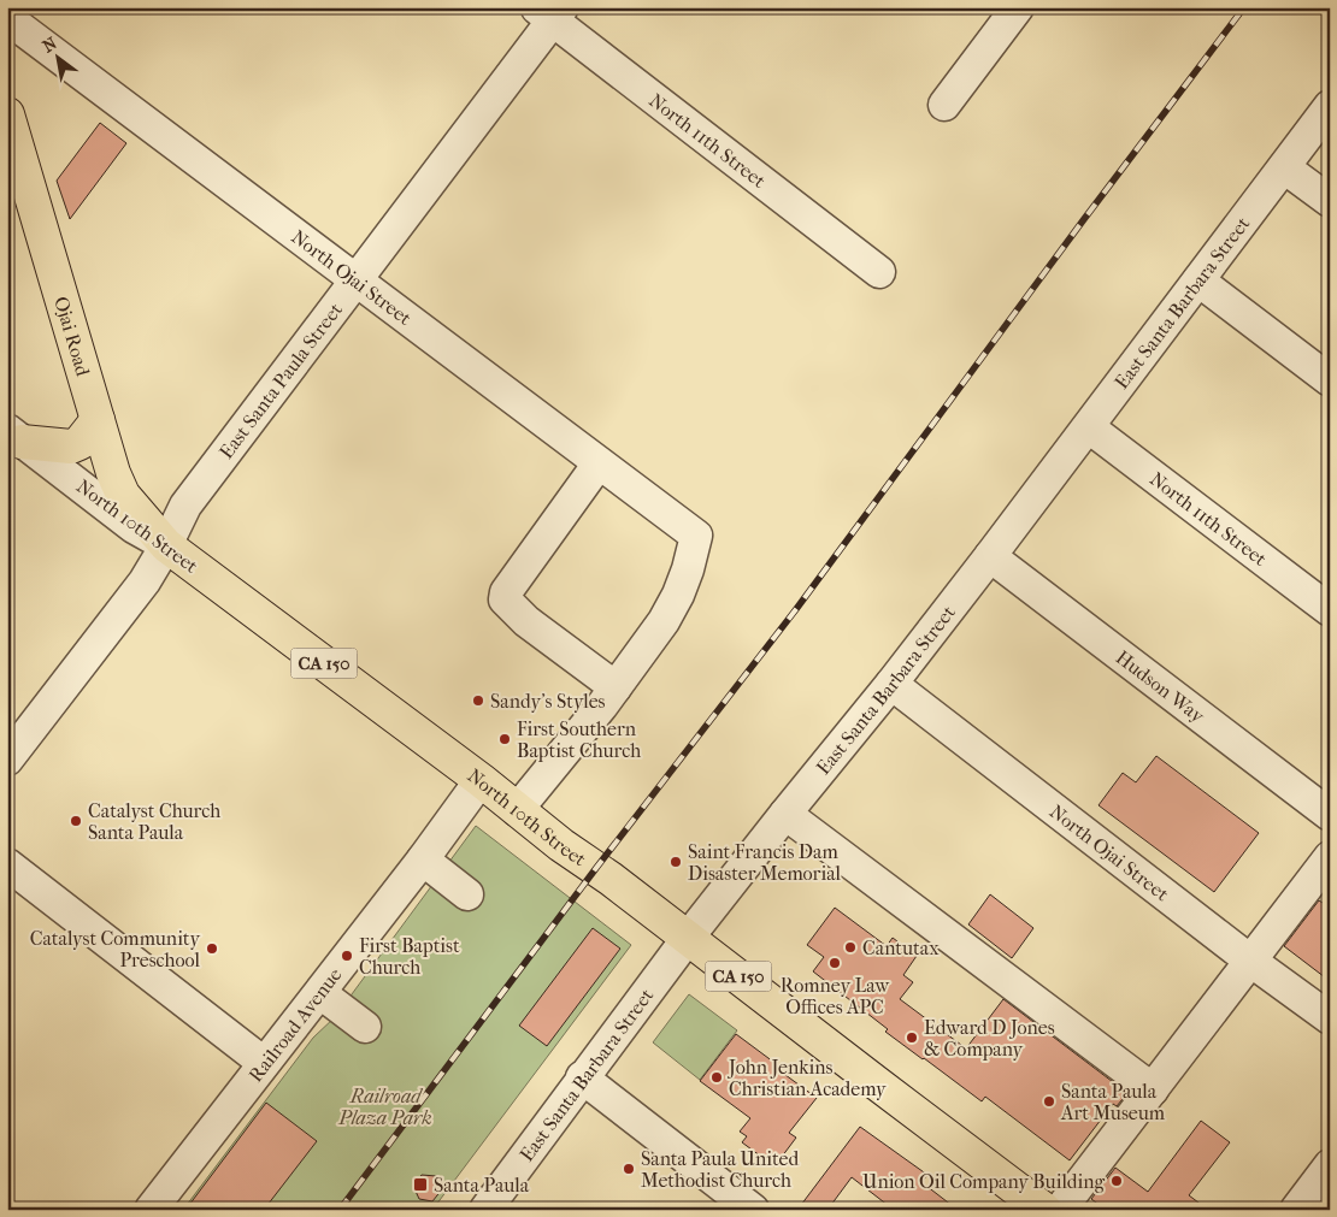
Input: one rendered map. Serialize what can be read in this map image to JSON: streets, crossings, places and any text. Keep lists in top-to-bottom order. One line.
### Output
{"streets":{"main road":["Ojai Road","North 10th Street","CA 150"],"street":["North 11th Street","North Ojai Street","East Santa Barbara Street","East Santa Paula Street","Hudson Way","Railroad Avenue"]},"crossings":[["North 11th Street","East Santa Barbara Street"],["North 11th Street","East Santa Paula Street"],["North Ojai Street","East Santa Barbara Street"],["North Ojai Street","East Santa Paula Street"],["East Santa Barbara Street","North 10th Street"],["East Santa Barbara Street","Hudson Way"],["Ojai Road","East Santa Paula Street"],["Ojai Road","North 10th Street"],["East Santa Paula Street","North 10th Street"],["North 10th Street","Railroad Avenue"]],"parks":["Railroad Plaza Park"],"places":{"other":["Sandy's Styles","First Southern Baptist Church","Catalyst Church Santa Paula","Saint Francis Dam Disaster Memorial","Cantutax","Catalyst Community Preschool","First Baptist Church","Romney Law Offices APC","Edward D Jones & Company","John Jenkins Christian Academy","Santa Paula Art Museum","Santa Paula United Methodist Church","Union Oil Company Building"],"transit":["Santa Paula"]},"north":"top left"}
